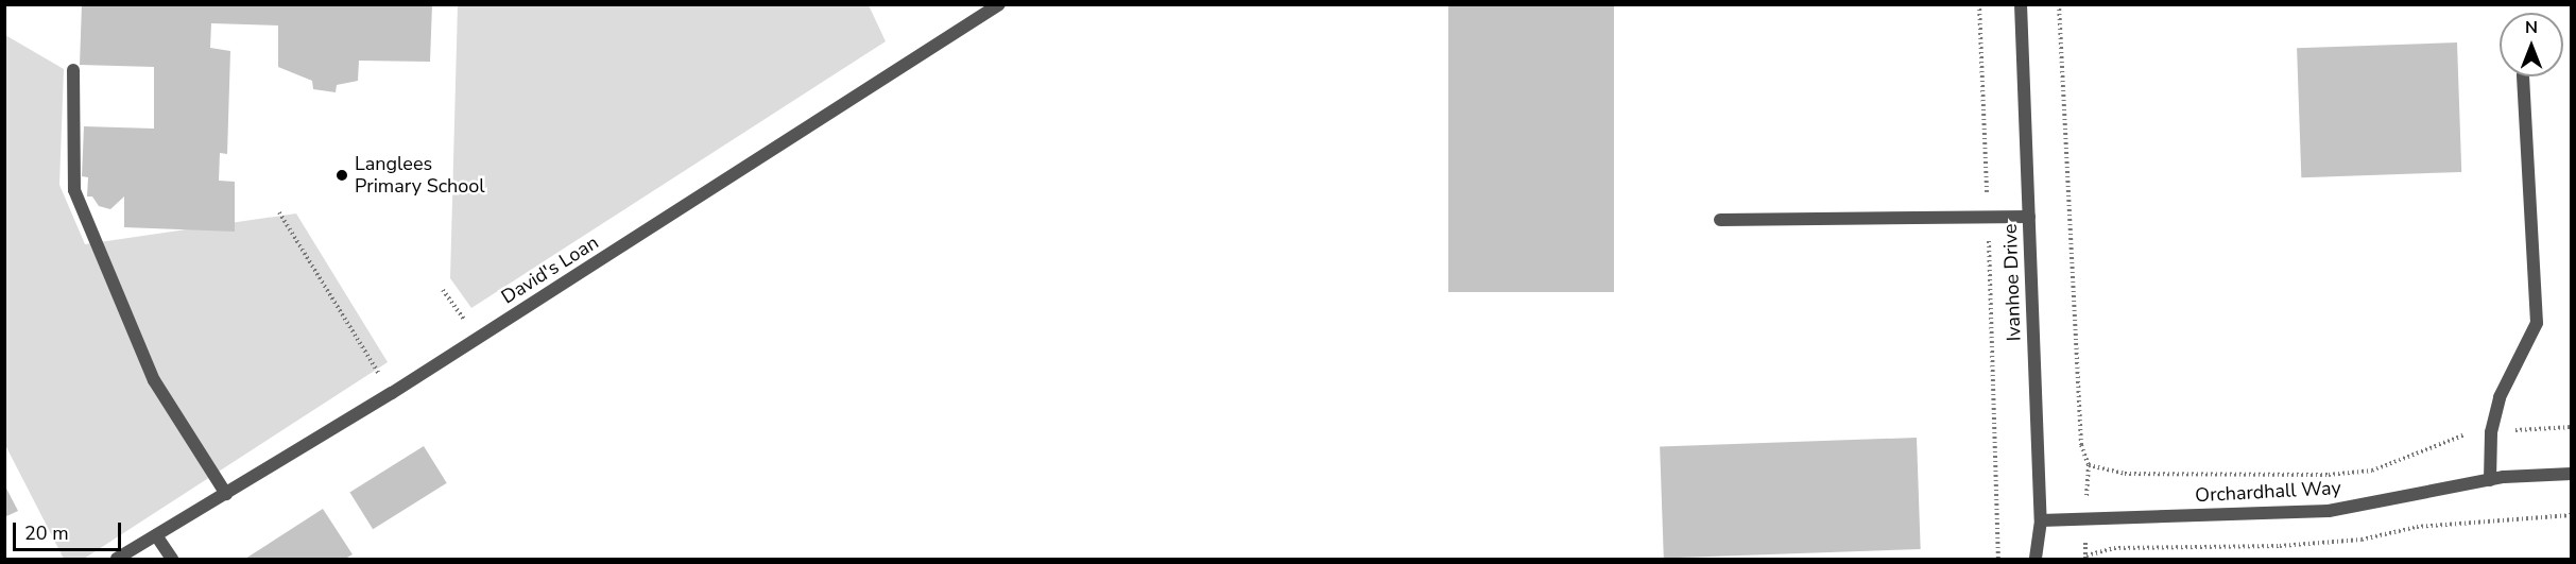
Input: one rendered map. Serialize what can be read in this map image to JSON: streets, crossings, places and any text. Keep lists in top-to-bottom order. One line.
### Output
{"streets":{"street":["David's Loan","Ivanhoe Drive","Orchardhall Way"]},"crossings":[["Ivanhoe Drive","Orchardhall Way"]],"places":["Langlees Primary School"],"scale_bar":"20 m","north":"top"}
